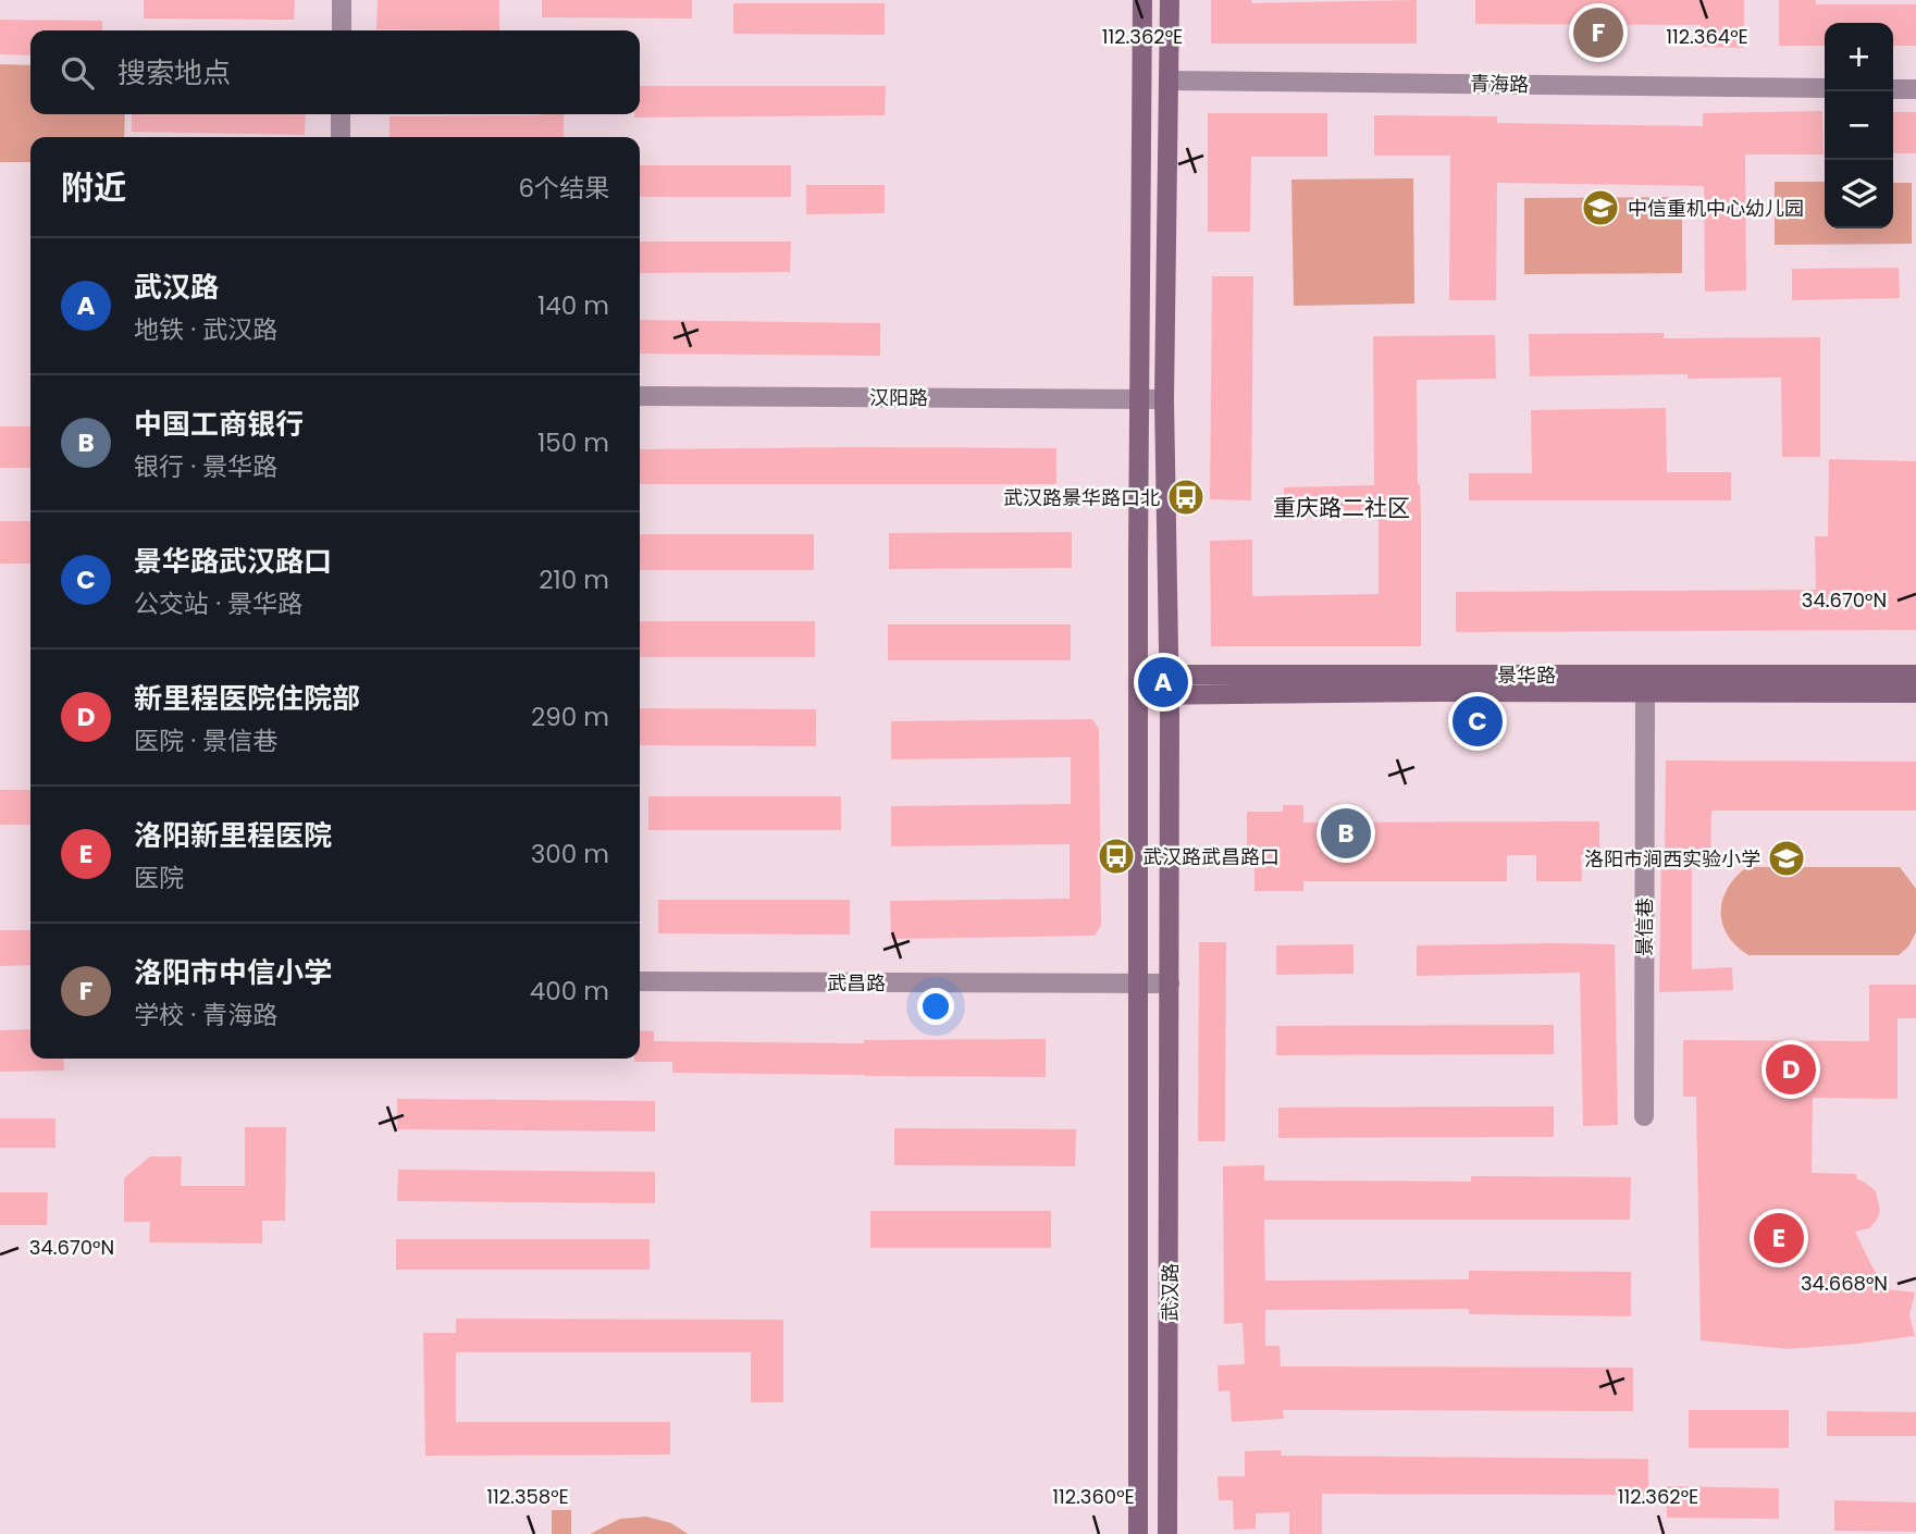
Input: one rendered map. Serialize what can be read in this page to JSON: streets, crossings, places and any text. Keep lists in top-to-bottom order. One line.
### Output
{"streets":{"main road":["景华路","武汉路"],"street":["青海路","汉阳路","景信巷","武昌路"]},"crossings":[["青海路","武汉路"],["汉阳路","武汉路"],["景华路","景信巷"],["景华路","武汉路"],["武昌路","武汉路"]],"districts":["重庆路二社区"],"places":{"school or university":["中信重机中心幼儿园","洛阳市涧西实验小学"],"bus stop":["武汉路景华路口北","武汉路武昌路口"]},"page":{"pins":["F","A","C","B","D","E"],"map_buttons":["+","−"],"search":"搜索地点","heading":["附近","6个结果"],"list":[{"mark":"A","name":"武汉路","note":"地铁 · 武汉路","value":"140 m"},{"mark":"B","name":"中国工商银行","note":"银行 · 景华路","value":"150 m"},{"mark":"C","name":"景华路武汉路口","note":"公交站 · 景华路","value":"210 m"},{"mark":"D","name":"新里程医院住院部","note":"医院 · 景信巷","value":"290 m"},{"mark":"E","name":"洛阳新里程医院","note":"医院","value":"300 m"},{"mark":"F","name":"洛阳市中信小学","note":"学校 · 青海路","value":"400 m"}]},"coordinates":["112.362°E","112.364°E","34.670°N","34.668°N","112.358°E","112.360°E"]}
